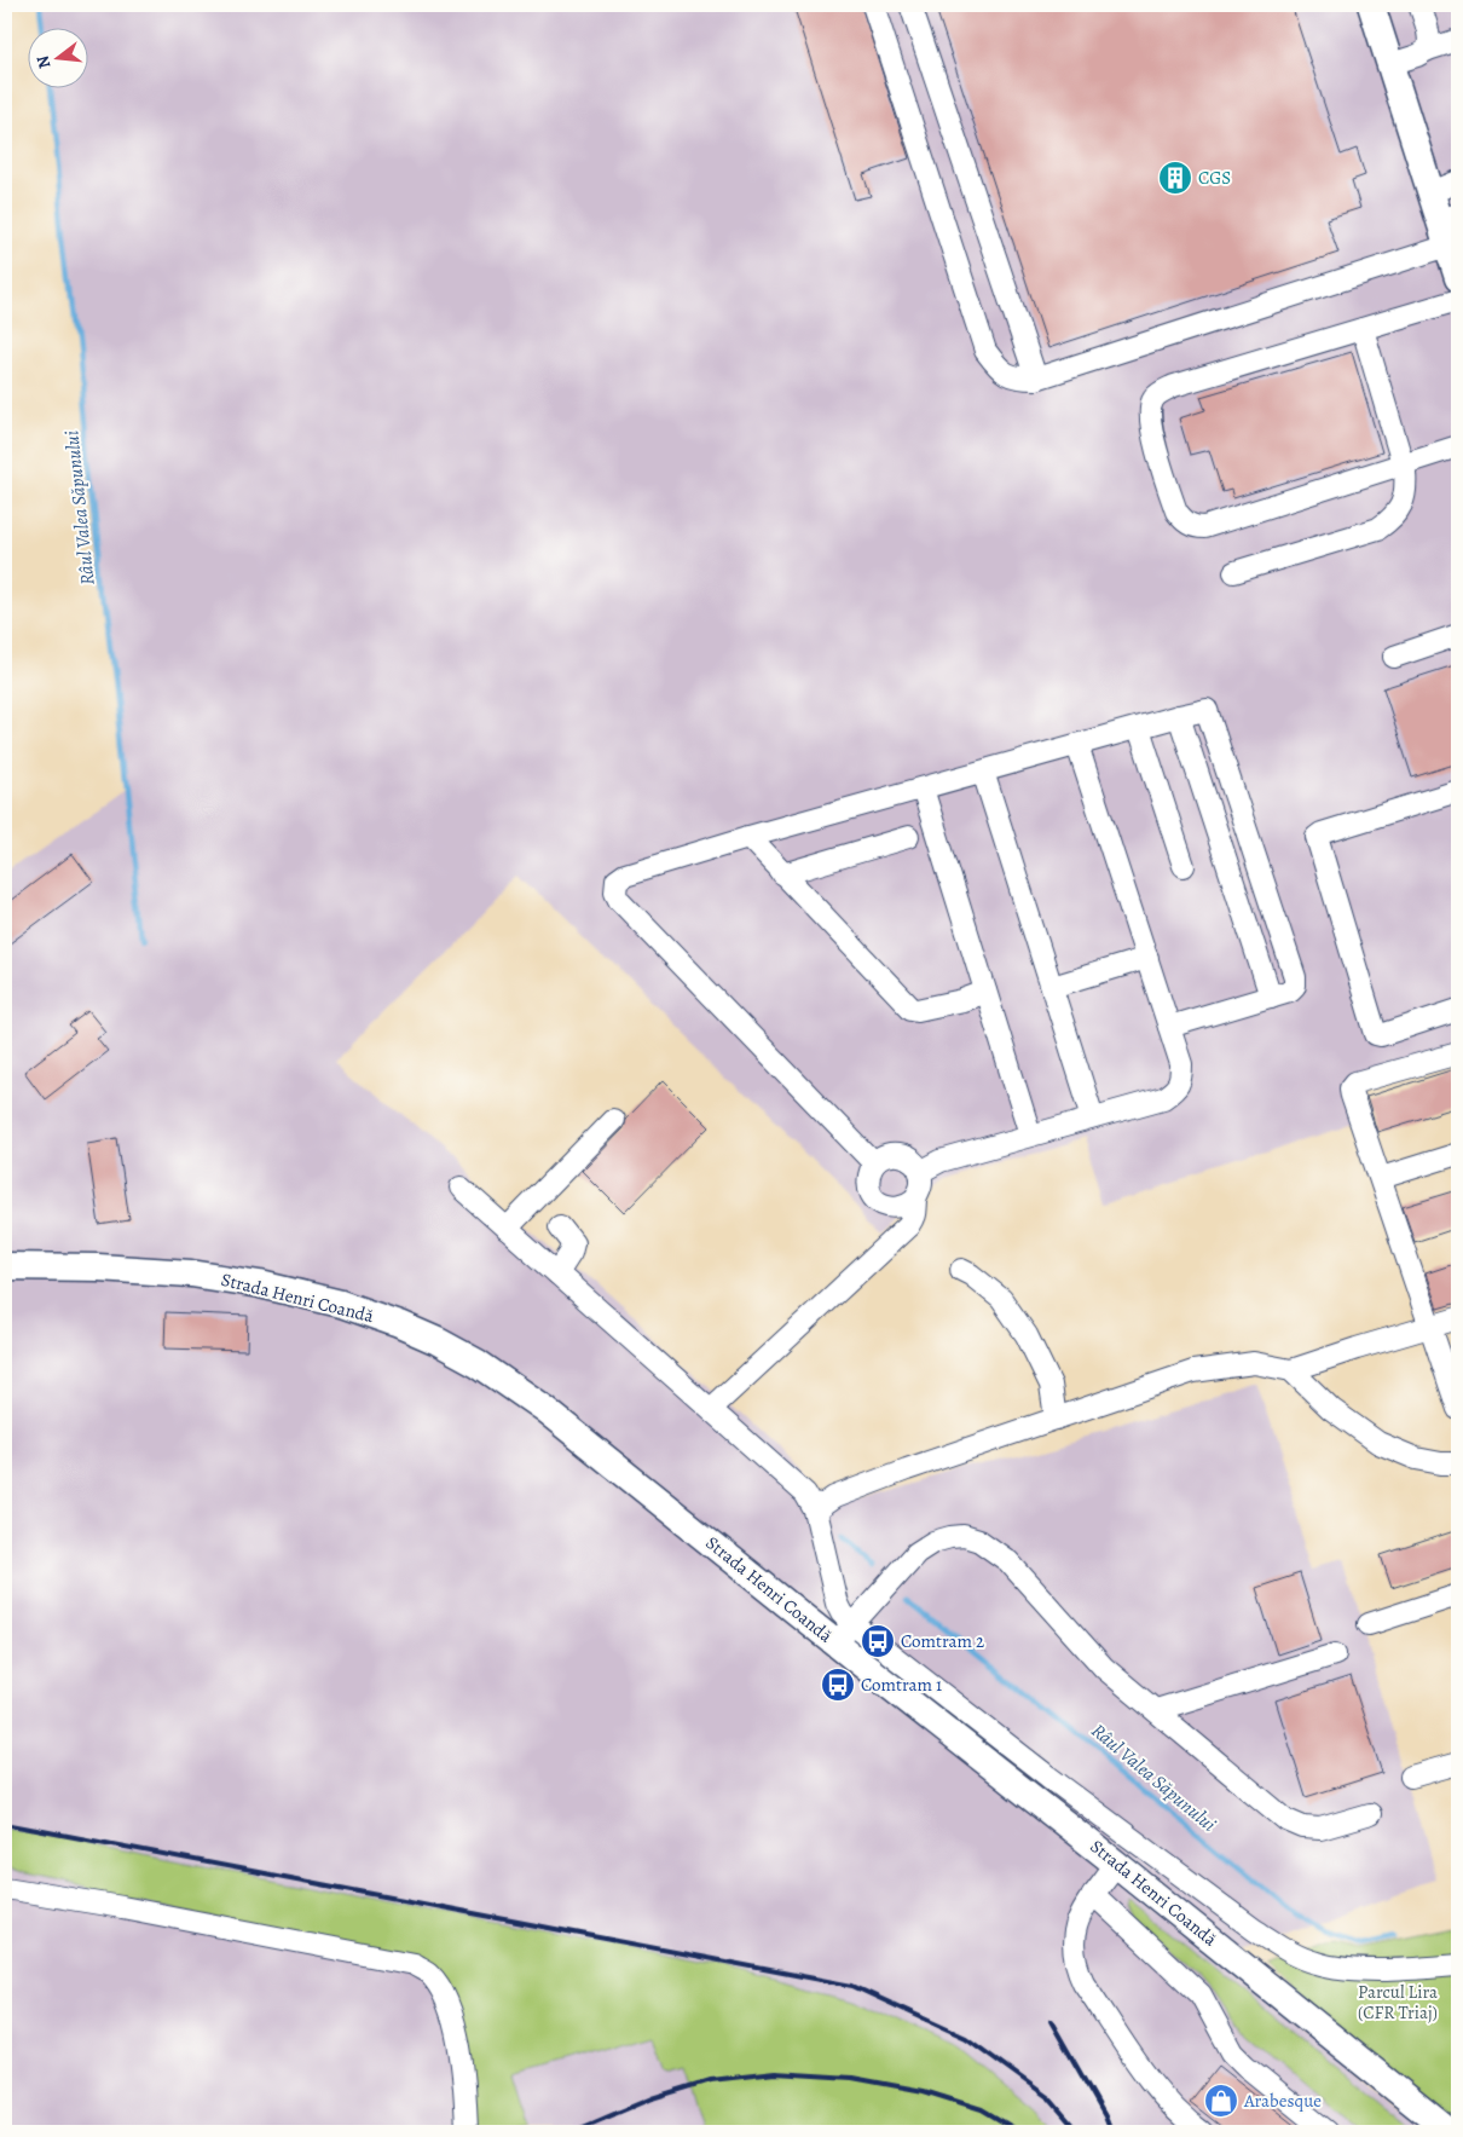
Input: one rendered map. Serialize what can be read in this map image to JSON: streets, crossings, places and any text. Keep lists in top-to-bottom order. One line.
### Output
{"streets":{"main road":["Strada Henri Coandă"]},"water":["Râul Valea Săpunului"],"parks":["Parcul Lira (CFR Triaj)"],"places":{"building":["CGS"],"bus stop":["Comtram 2","Comtram 1"],"shop":["Arabesque"]},"north":"left"}
